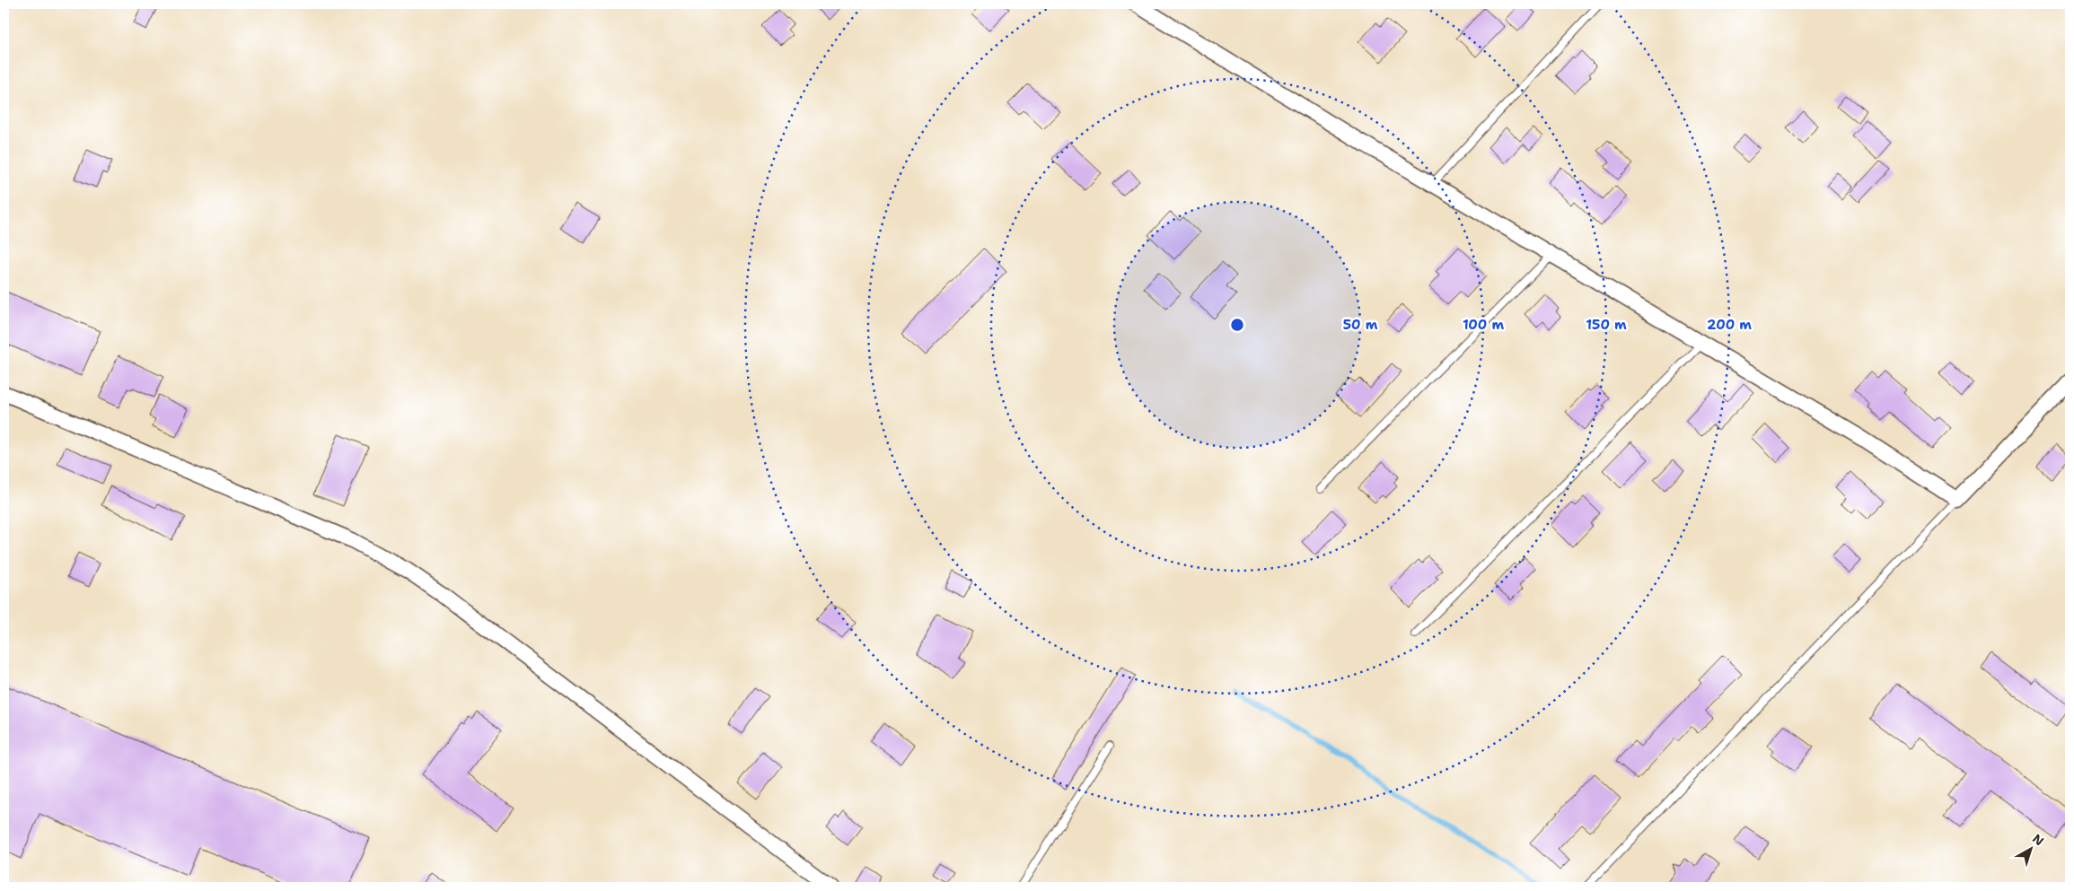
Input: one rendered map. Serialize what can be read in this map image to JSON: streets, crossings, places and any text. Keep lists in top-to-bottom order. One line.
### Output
{"north":"top right","rings":["50 m","100 m","150 m","200 m"]}
